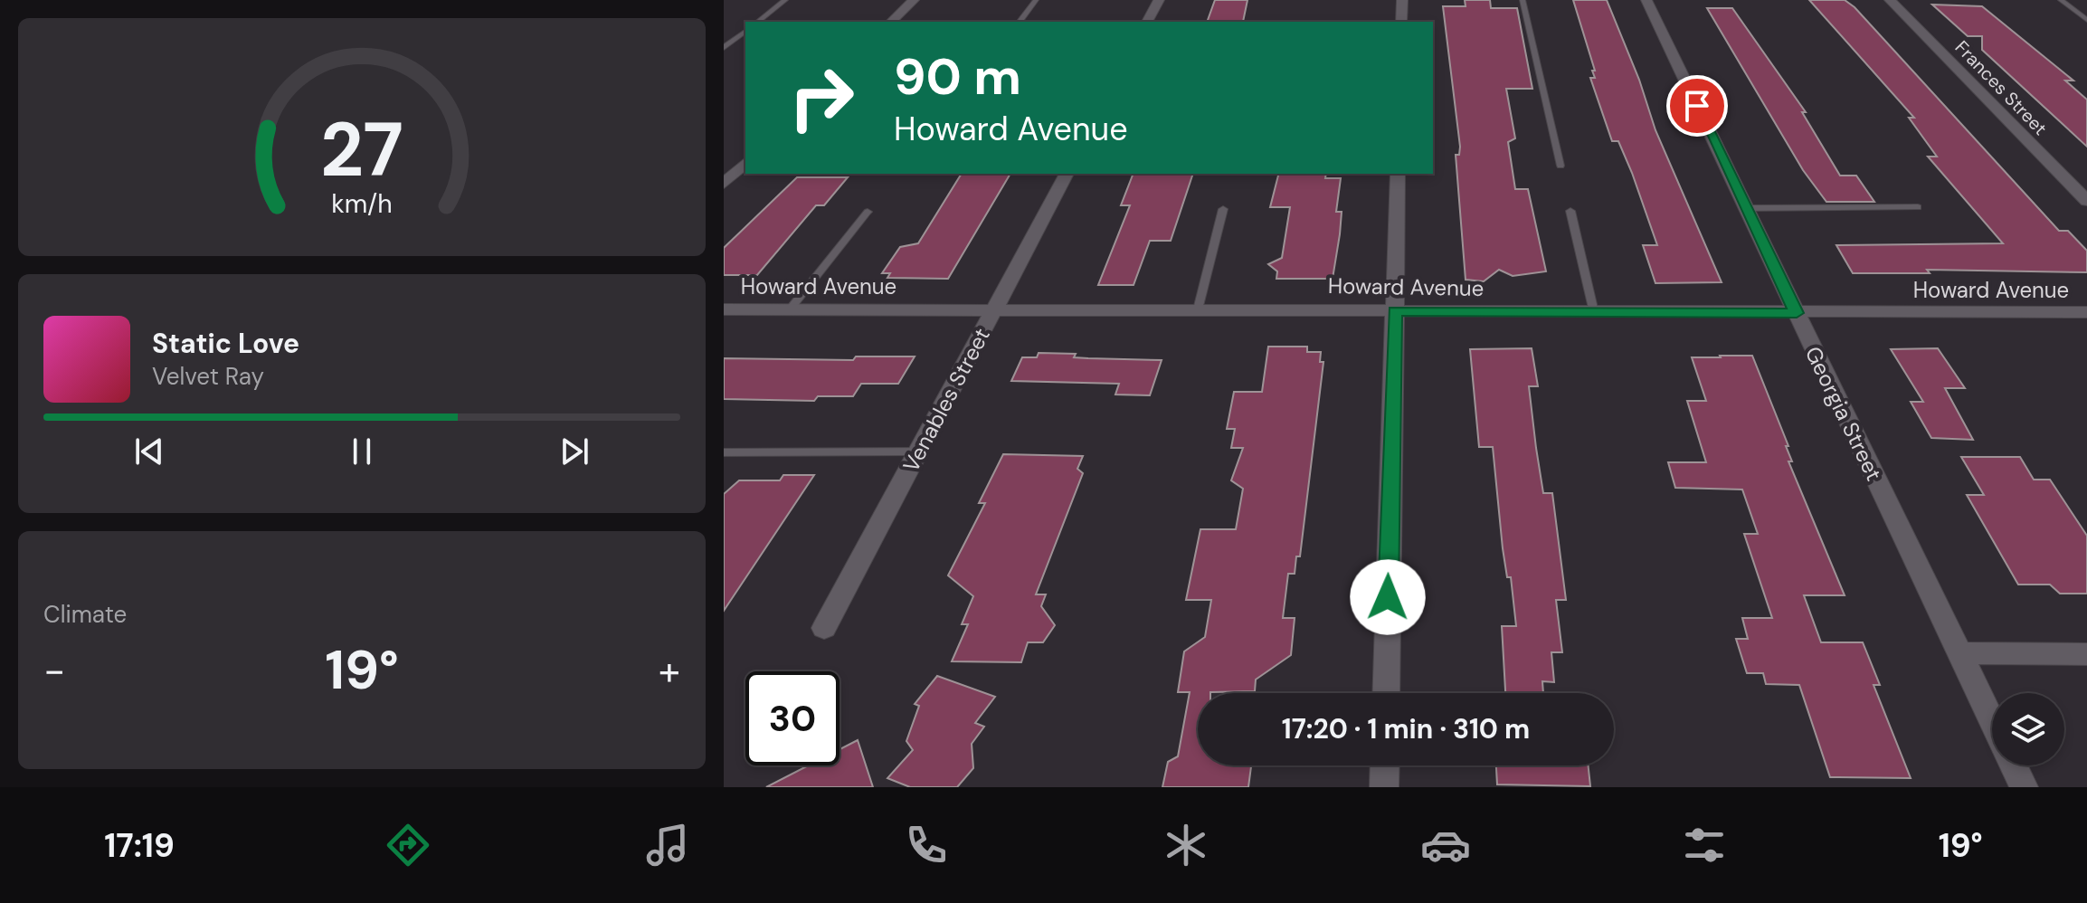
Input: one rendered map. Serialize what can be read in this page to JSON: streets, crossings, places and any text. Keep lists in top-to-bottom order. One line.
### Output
{"streets":{"street":["Frances Street","Howard Avenue","Venables Street","Georgia Street"]},"crossings":[["Howard Avenue","Venables Street"],["Howard Avenue","Georgia Street"]],"page":{"turn":["90 m","Howard Avenue"],"song":["Static Love","Velvet Ray"],"tile":"Climate","heat":["−","19°","+"],"limit":"30","trip":"17:20 · 1 min · 310 m","tabs":["17:19","19°"],"gauge":["27","km/h"]}}
